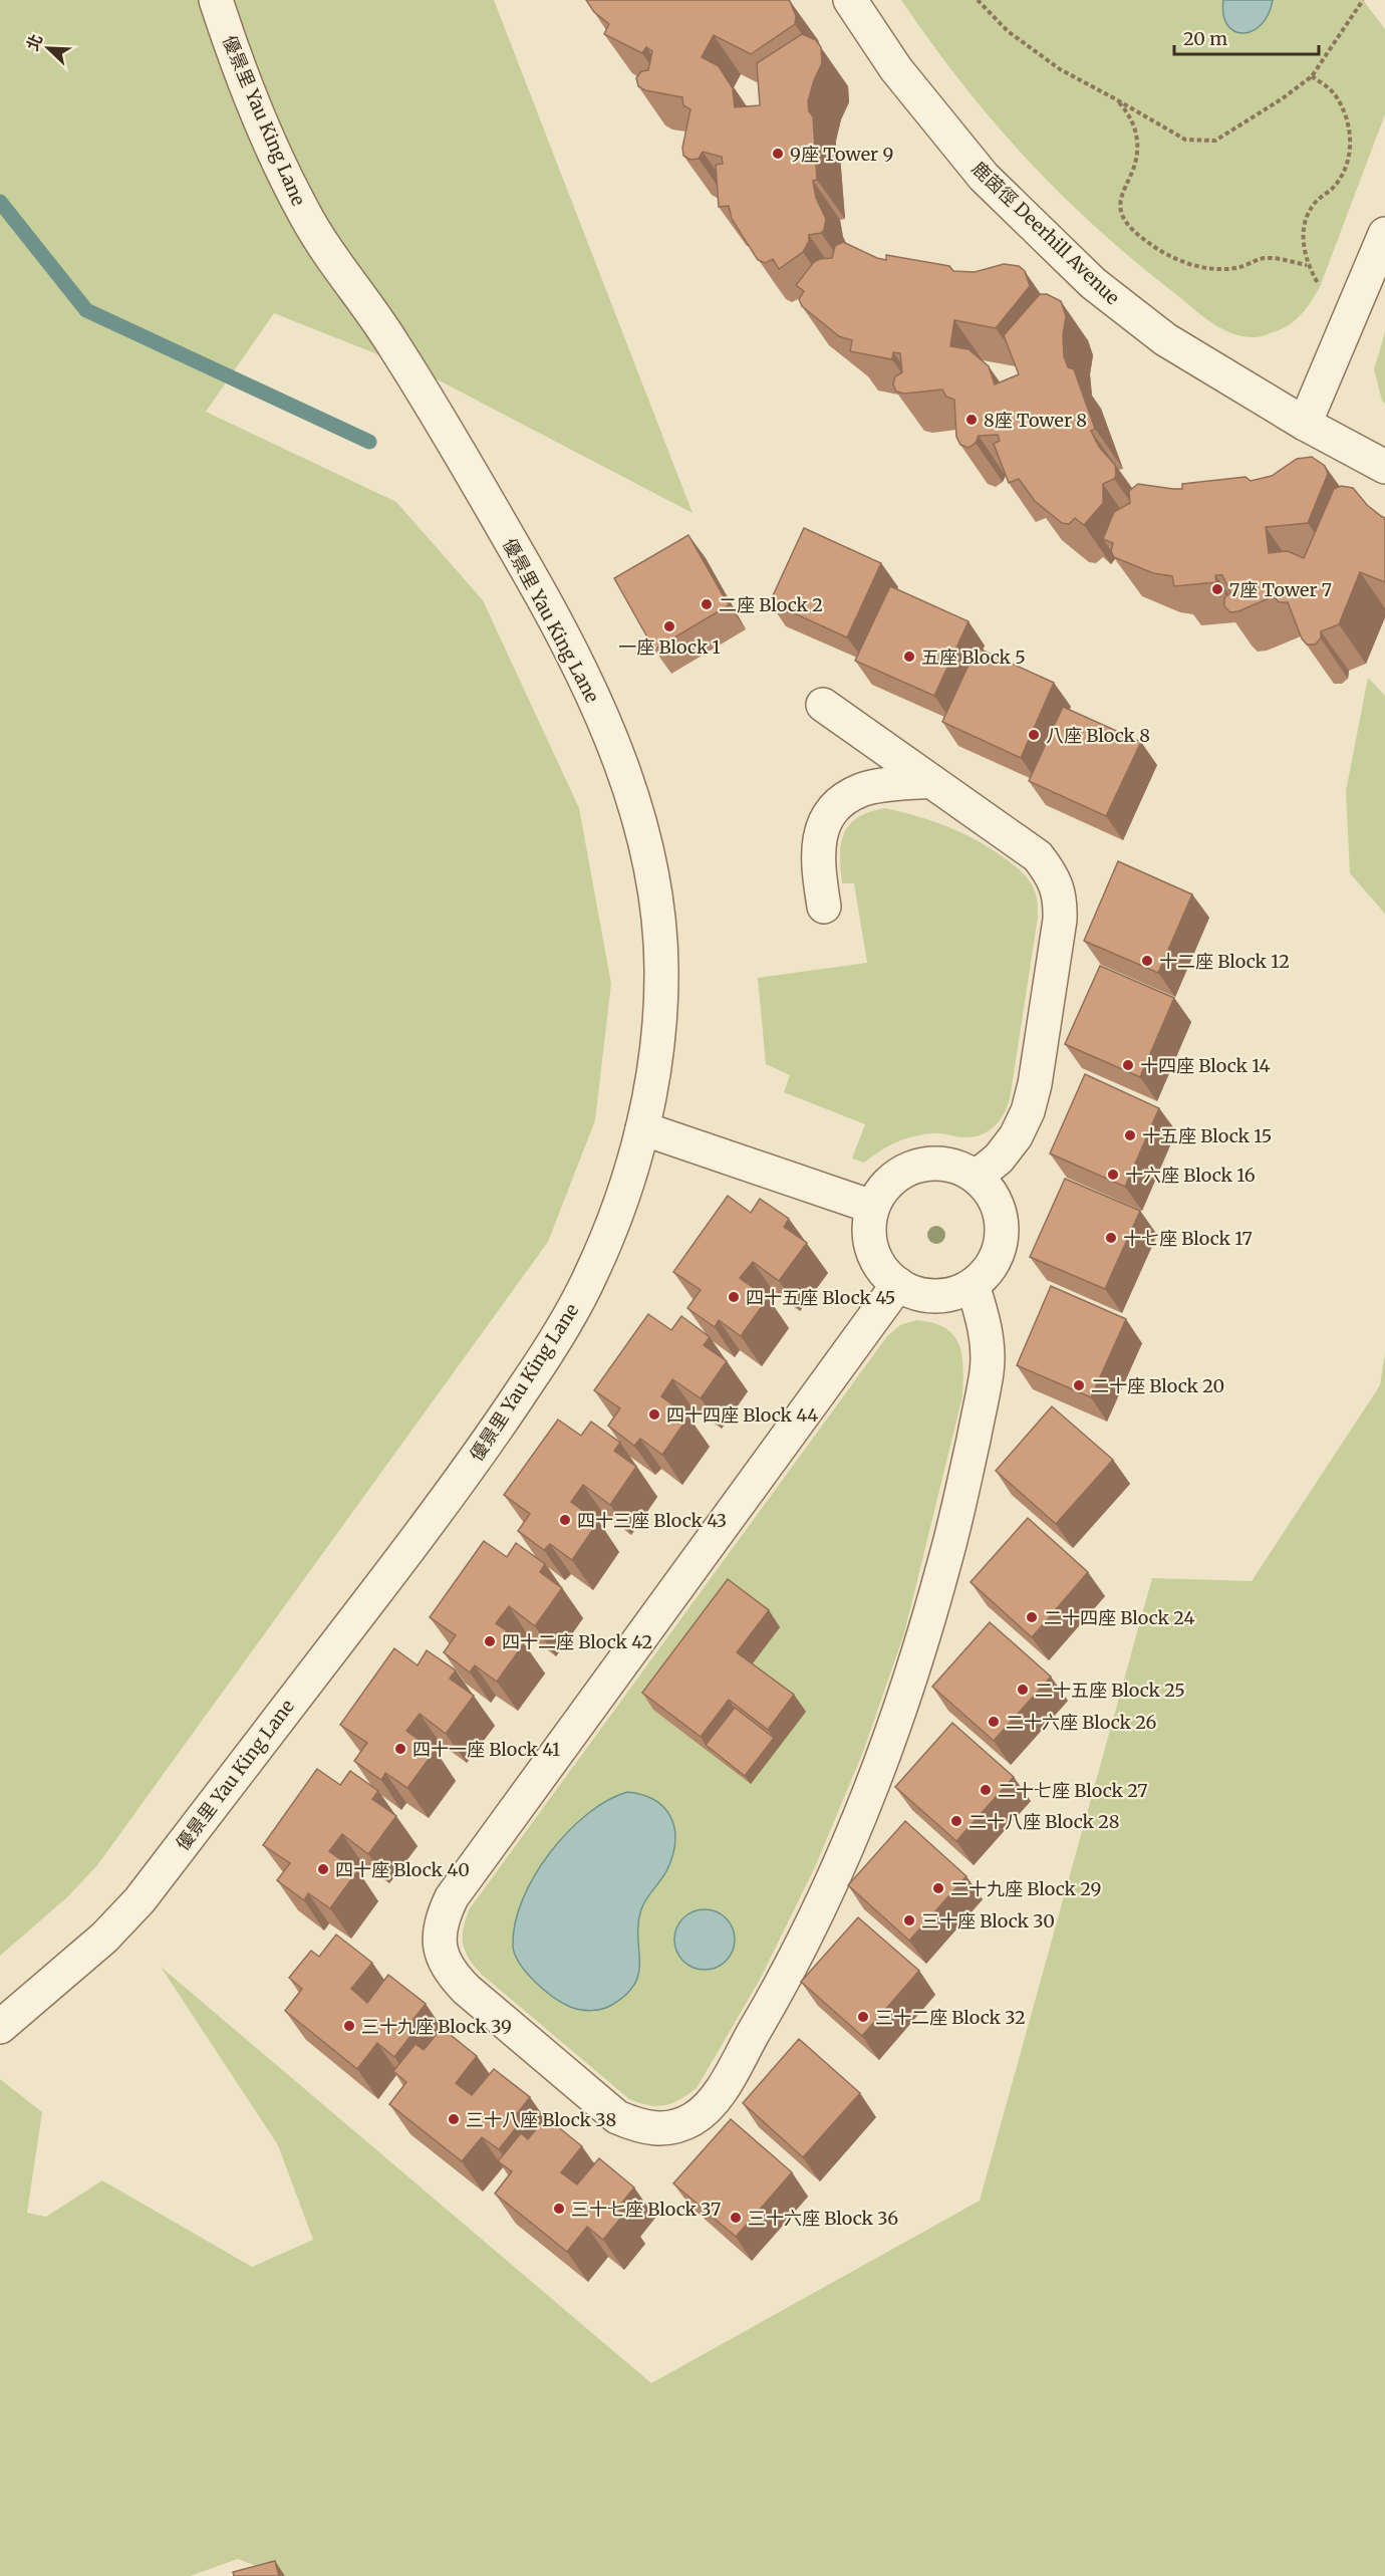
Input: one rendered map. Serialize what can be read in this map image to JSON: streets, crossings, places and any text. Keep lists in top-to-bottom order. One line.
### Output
{"streets":{"street":["優景里 Yau King Lane","鹿茵徑 Deerhill Avenue"]},"places":["9座 Tower 9","8座 Tower 8","7座 Tower 7","二座 Block 2","一座 Block 1","五座 Block 5","八座 Block 8","十二座 Block 12","十四座 Block 14","十五座 Block 15","十六座 Block 16","十七座 Block 17","四十五座 Block 45","二十座 Block 20","四十四座 Block 44","四十三座 Block 43","二十四座 Block 24","四十二座 Block 42","二十五座 Block 25","二十六座 Block 26","四十一座 Block 41","二十七座 Block 27","二十八座 Block 28","四十座 Block 40","二十九座 Block 29","三十座 Block 30","三十二座 Block 32","三十九座 Block 39","三十八座 Block 38","三十七座 Block 37","三十六座 Block 36"],"scale_bar":"20 m","north":"top left"}
